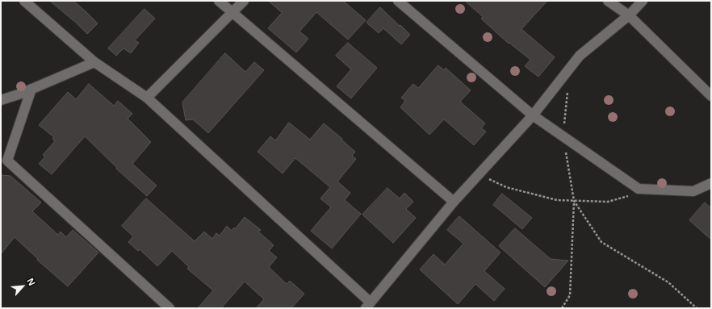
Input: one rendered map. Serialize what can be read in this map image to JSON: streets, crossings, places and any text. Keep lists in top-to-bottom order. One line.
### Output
{"north":"top right"}
